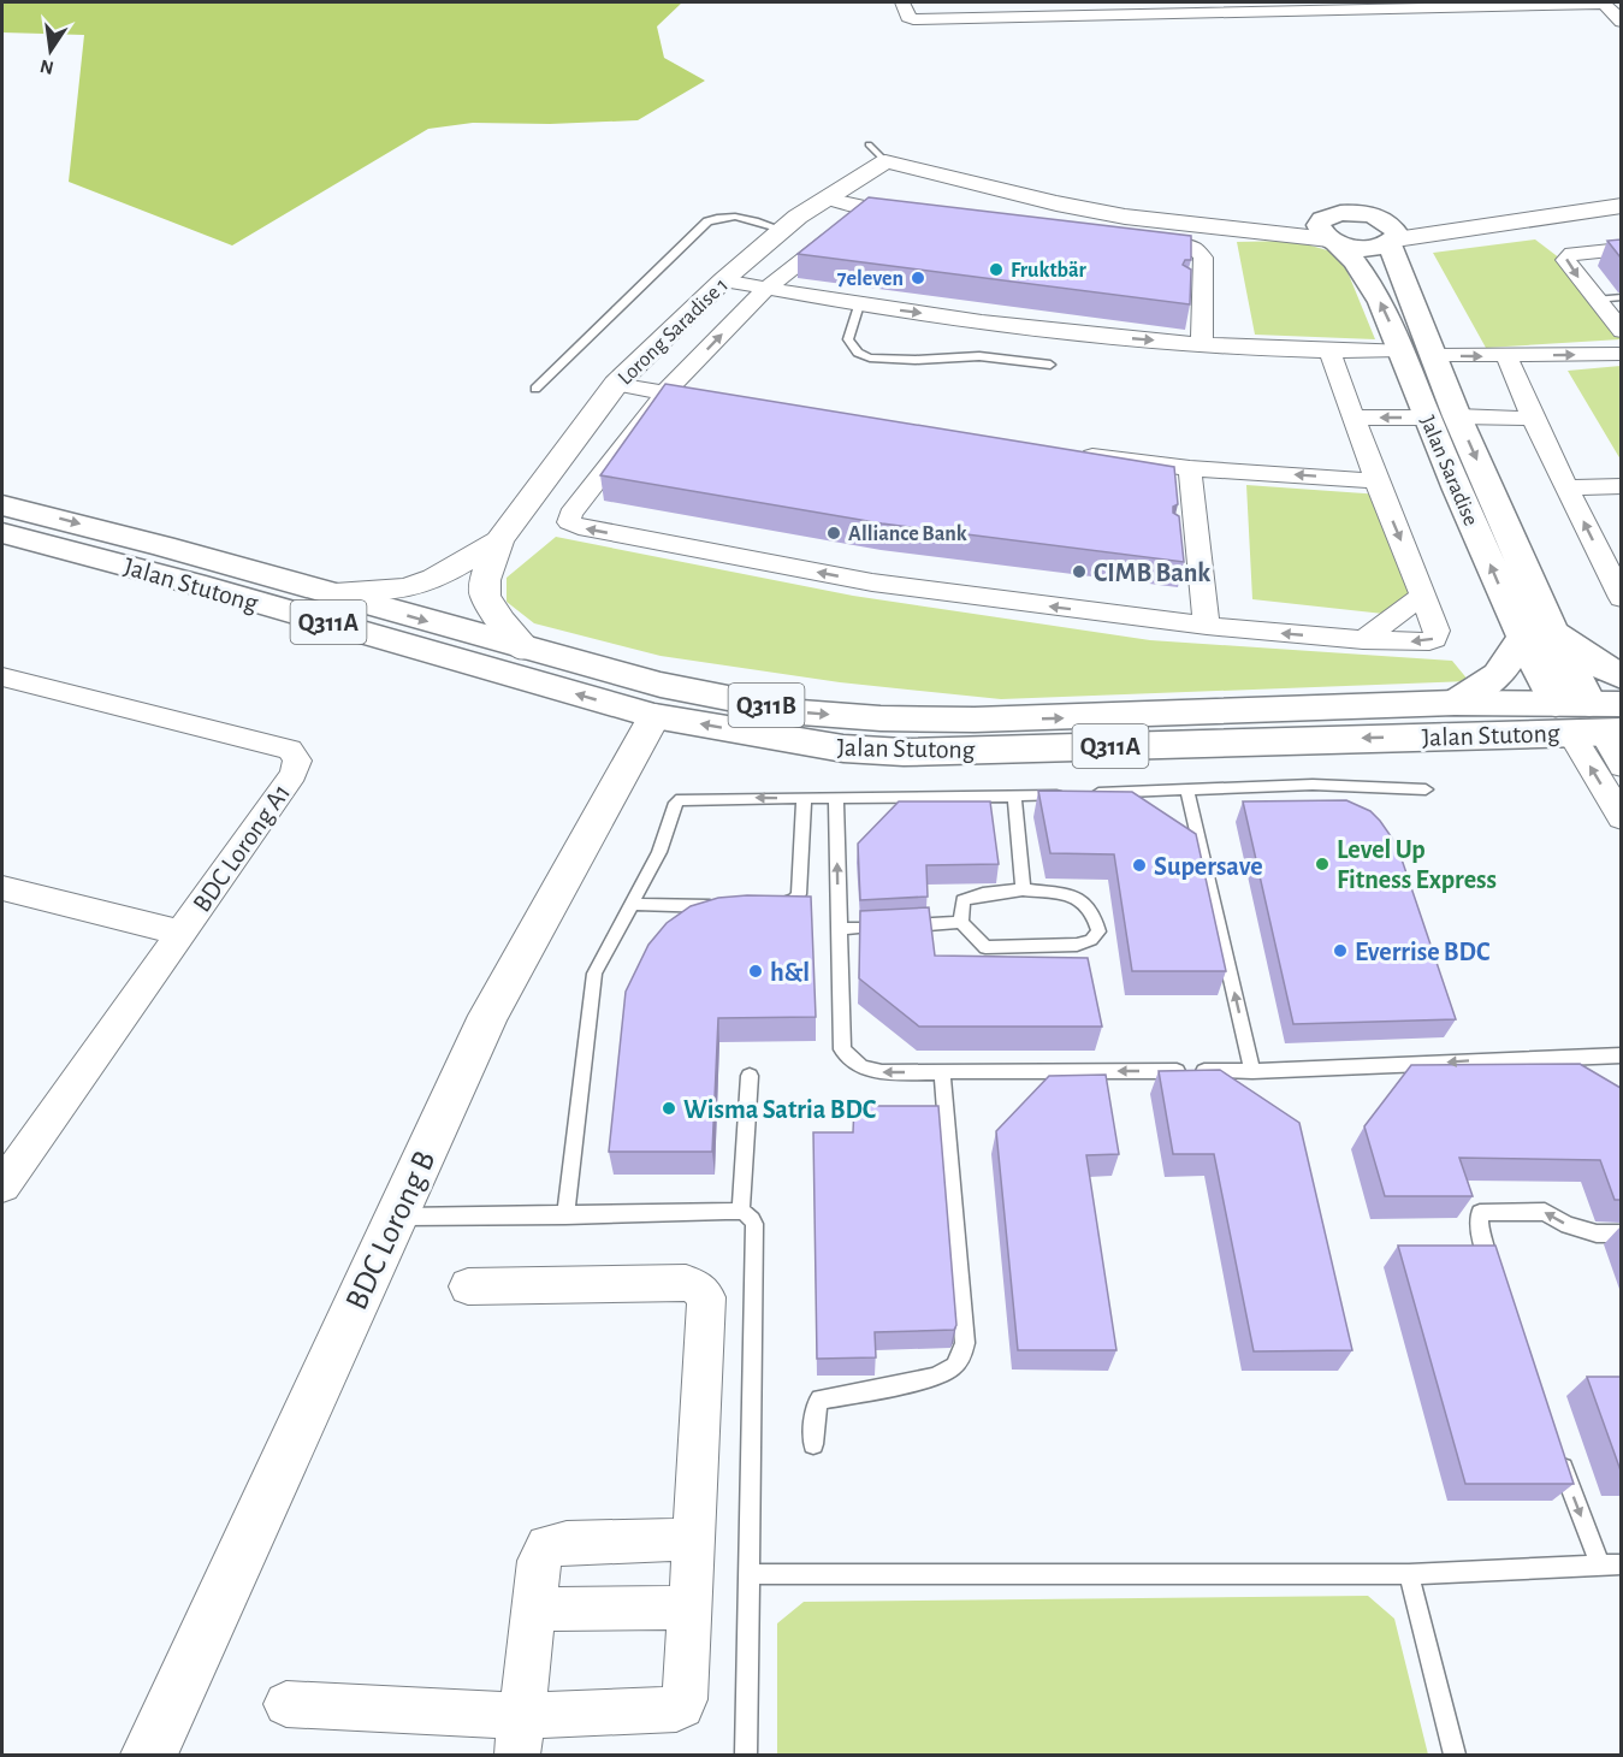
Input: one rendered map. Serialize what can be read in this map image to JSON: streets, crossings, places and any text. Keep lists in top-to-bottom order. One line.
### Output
{"streets":{"main road":["Jalan Saradise","Jalan Stutong","Q311A","Q311B"],"street":["Lorong Saradise 1","BDC Lorong A1","BDC Lorong B"]},"crossings":[["Lorong Saradise 1","Jalan Saradise"],["Jalan Saradise","Jalan Stutong"],["Jalan Stutong","BDC Lorong B"]],"places":["Fruktbär","7eleven","Alliance Bank","CIMB Bank","Level Up Fitness Express","Supersave","Everrise BDC","h&l","Wisma Satria BDC"],"north":"bottom"}
